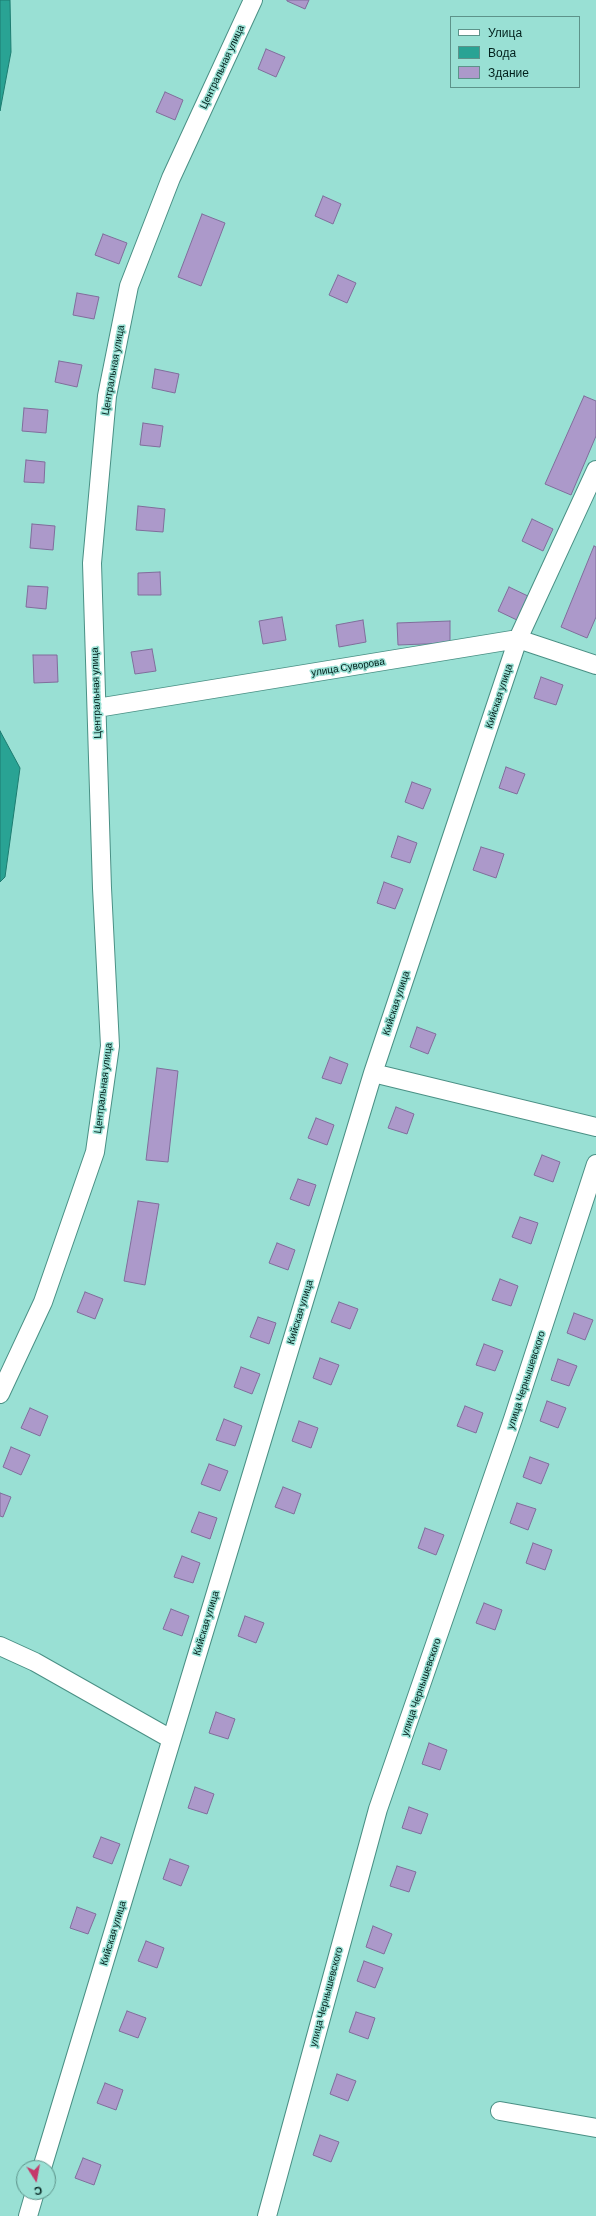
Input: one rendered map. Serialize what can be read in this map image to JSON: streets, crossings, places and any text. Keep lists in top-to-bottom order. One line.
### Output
{"streets":{"street":["Центральная улица","улица Суворова","Кийская улица","улица Чернышевского"]},"crossings":[["Центральная улица","улица Суворова"],["улица Суворова","Кийская улица"]],"legend":["Улица","Вода","Здание"],"north":"bottom"}
